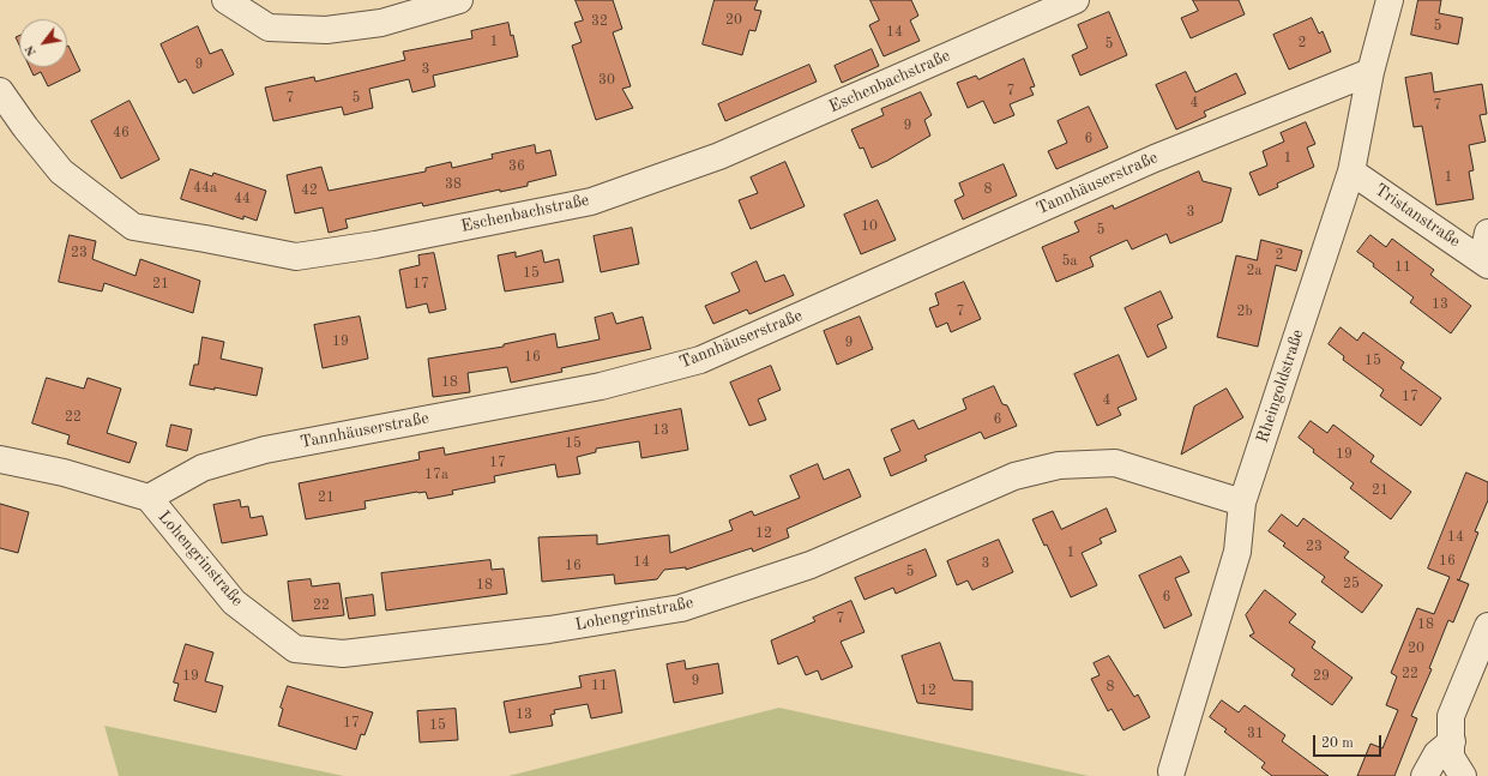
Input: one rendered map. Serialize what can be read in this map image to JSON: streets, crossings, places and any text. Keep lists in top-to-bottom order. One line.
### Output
{"streets":{"street":["Eschenbachstraße","Tannhäuserstraße","Tristanstraße","Rheingoldstraße","Lohengrinstraße"]},"crossings":[["Tannhäuserstraße","Rheingoldstraße"],["Tannhäuserstraße","Lohengrinstraße"],["Tristanstraße","Rheingoldstraße"],["Rheingoldstraße","Lohengrinstraße"]],"house_numbers":["20","32","5","14","1","2","5","9","3","30","7","7","5","4","7","9","46","6","1","36","1","38","44a","8","42","44","3","10","5","23","2","5a","11","2a","15","21","17","13","7","2b","19","9","16","15","18","17","4","22","6","13","15","19","17","17a","21","21","12","14","23","1","16","14","3","16","5","25","18","6","22","7","18","20","22","19","29","9","11","8","12","13","17","15","31"],"scale_bar":"20 m","north":"bottom left"}
